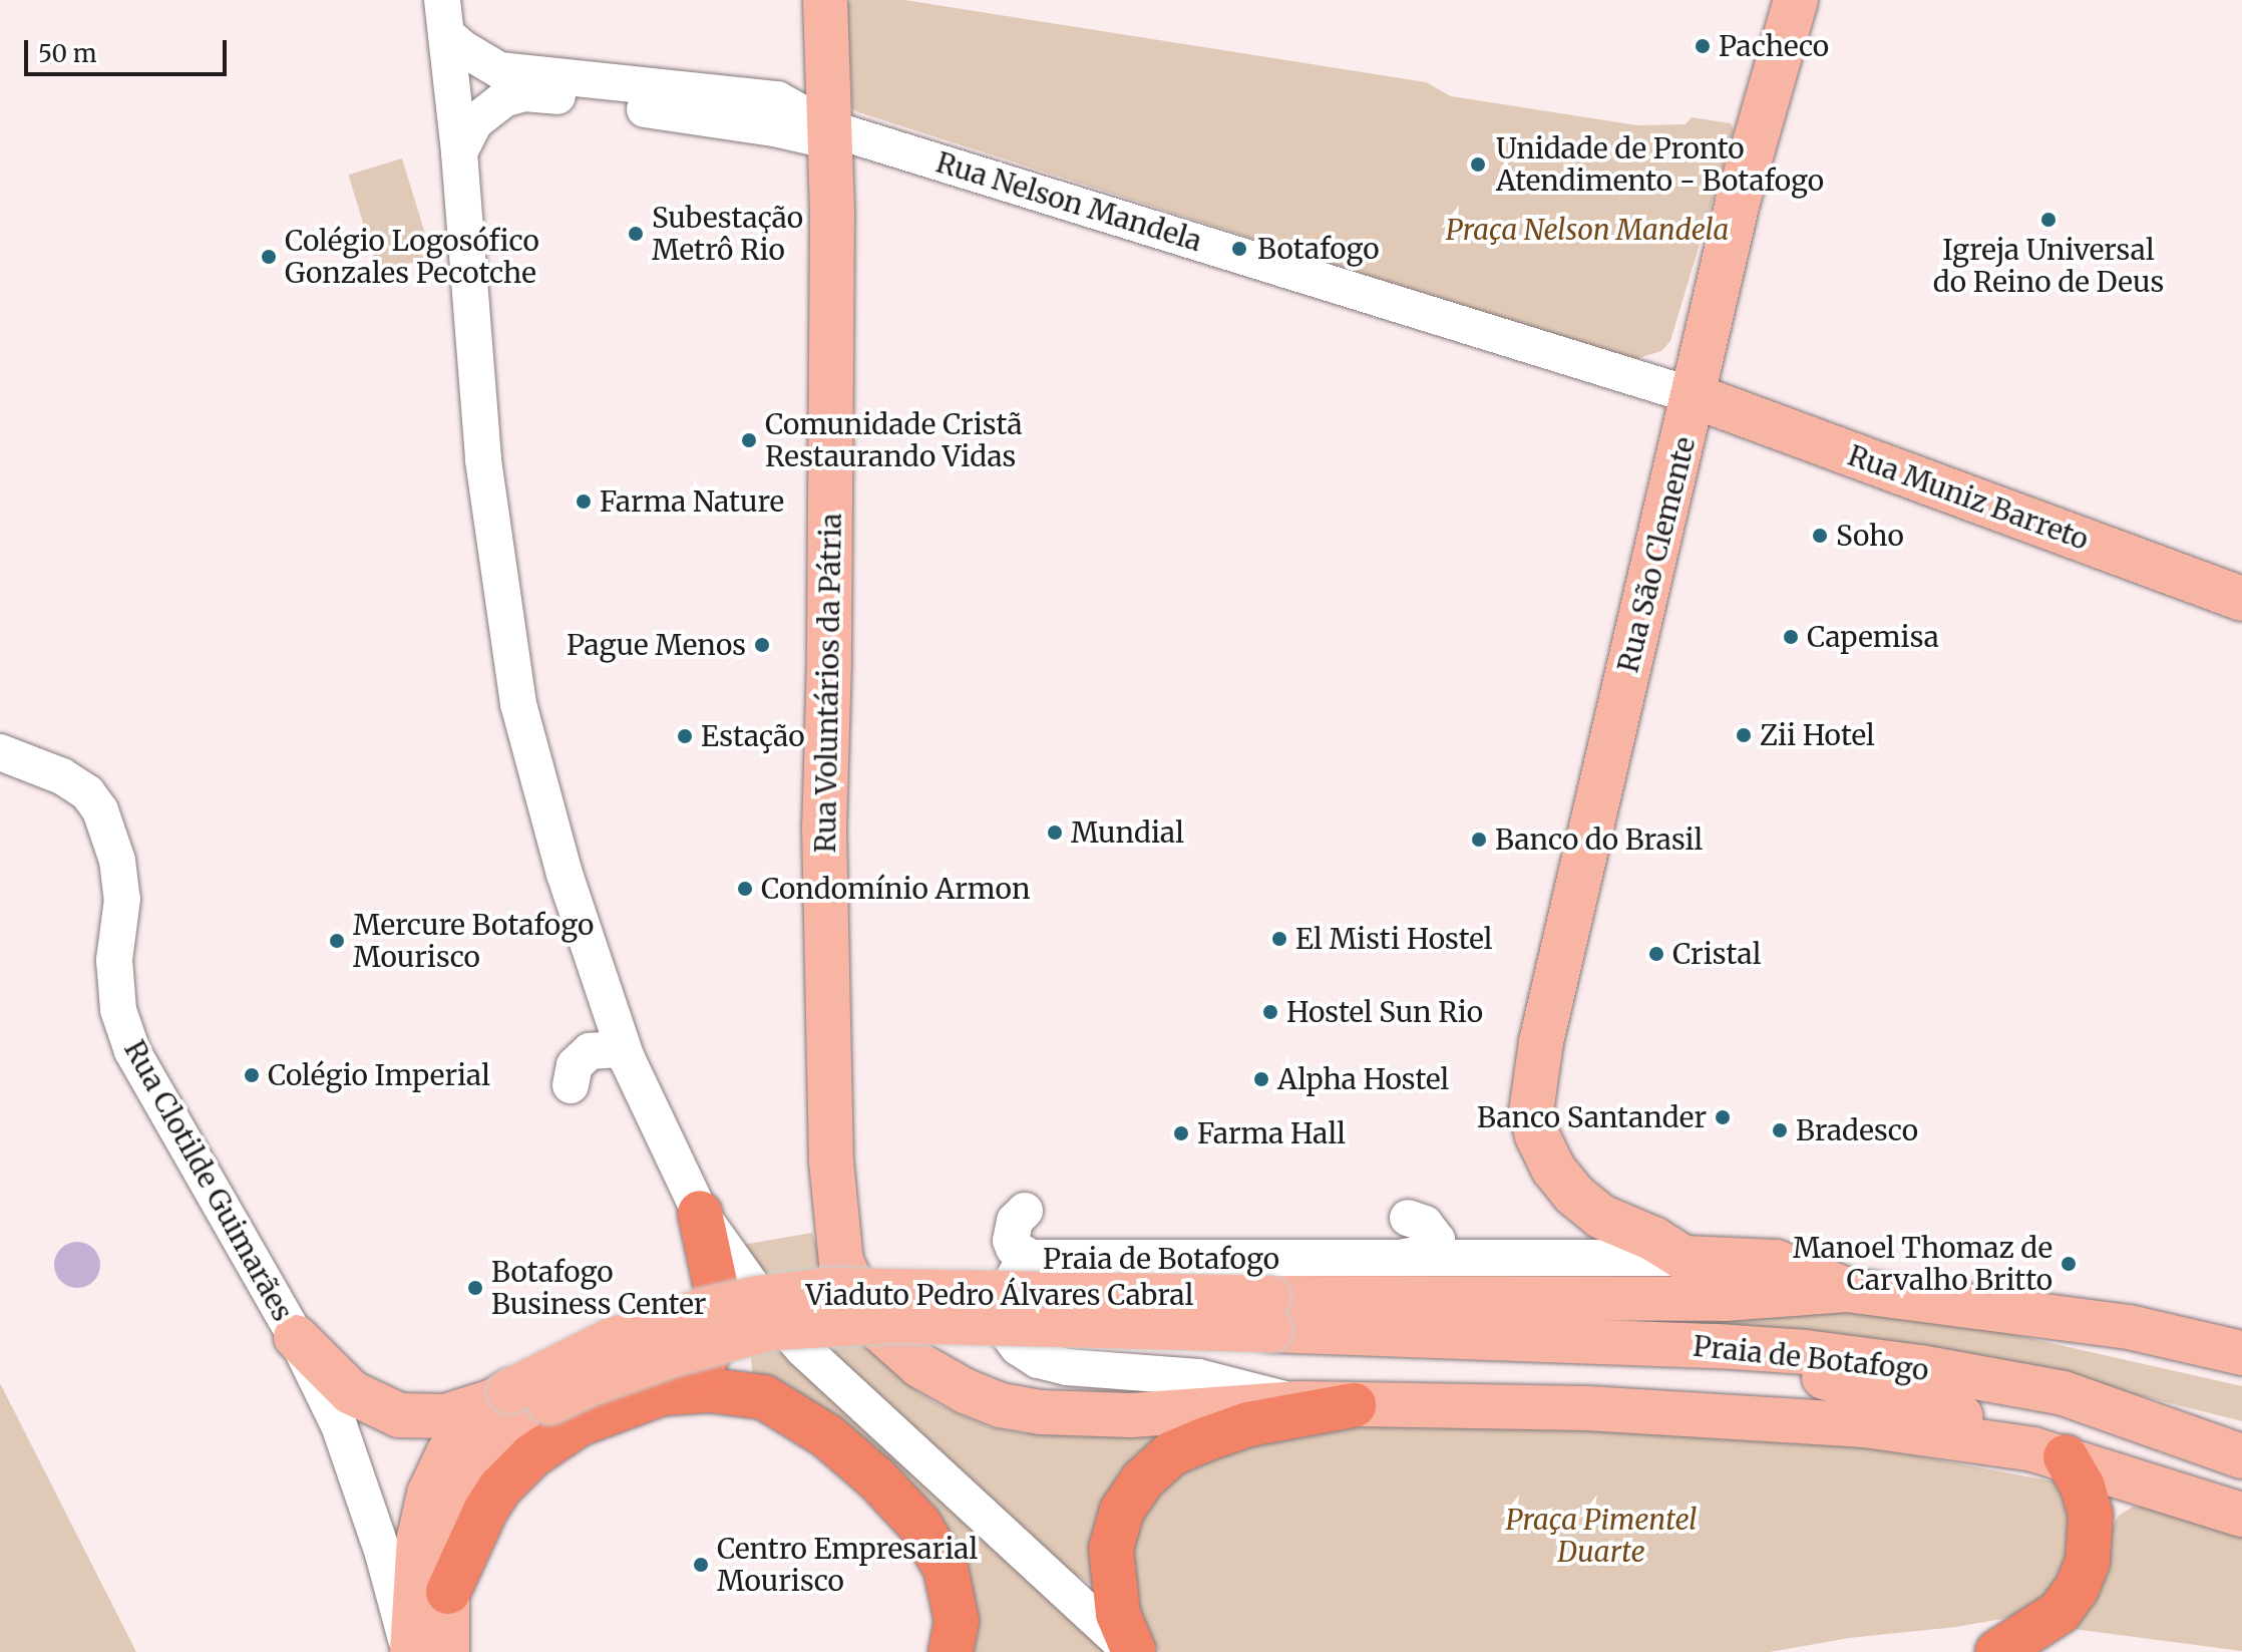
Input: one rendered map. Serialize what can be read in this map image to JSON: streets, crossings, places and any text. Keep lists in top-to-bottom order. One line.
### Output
{"streets":{"main road":["Rua Muniz Barreto","Rua São Clemente","Rua Voluntários da Pátria","Praia de Botafogo","Viaduto Pedro Álvares Cabral"],"street":["Rua Nelson Mandela","Rua Clotilde Guimarães"]},"crossings":[["Rua Nelson Mandela","Rua Muniz Barreto"],["Rua Nelson Mandela","Rua São Clemente"],["Rua Nelson Mandela","Rua Voluntários da Pátria"],["Rua Muniz Barreto","Rua São Clemente"],["Rua São Clemente","Praia de Botafogo"],["Rua Voluntários da Pátria","Praia de Botafogo"],["Praia de Botafogo","Viaduto Pedro Álvares Cabral"]],"parks":["Praça Nelson Mandela","Praça Pimentel Duarte"],"places":["Pacheco","Unidade de Pronto Atendimento - Botafogo","Igreja Universal do Reino de Deus","Subestação Metrô Rio","Botafogo","Colégio Logosófico Gonzales Pecotche","Comunidade Cristã Restaurando Vidas","Farma Nature","Soho","Capemisa","Pague Menos","Zii Hotel","Estação","Mundial","Banco do Brasil","Condomínio Armon","El Misti Hostel","Mercure Botafogo Mourisco","Cristal","Hostel Sun Rio","Colégio Imperial","Alpha Hostel","Banco Santander","Bradesco","Farma Hall","Manoel Thomaz de Carvalho Britto","Botafogo Business Center","Centro Empresarial Mourisco"],"scale_bar":"50 m"}
